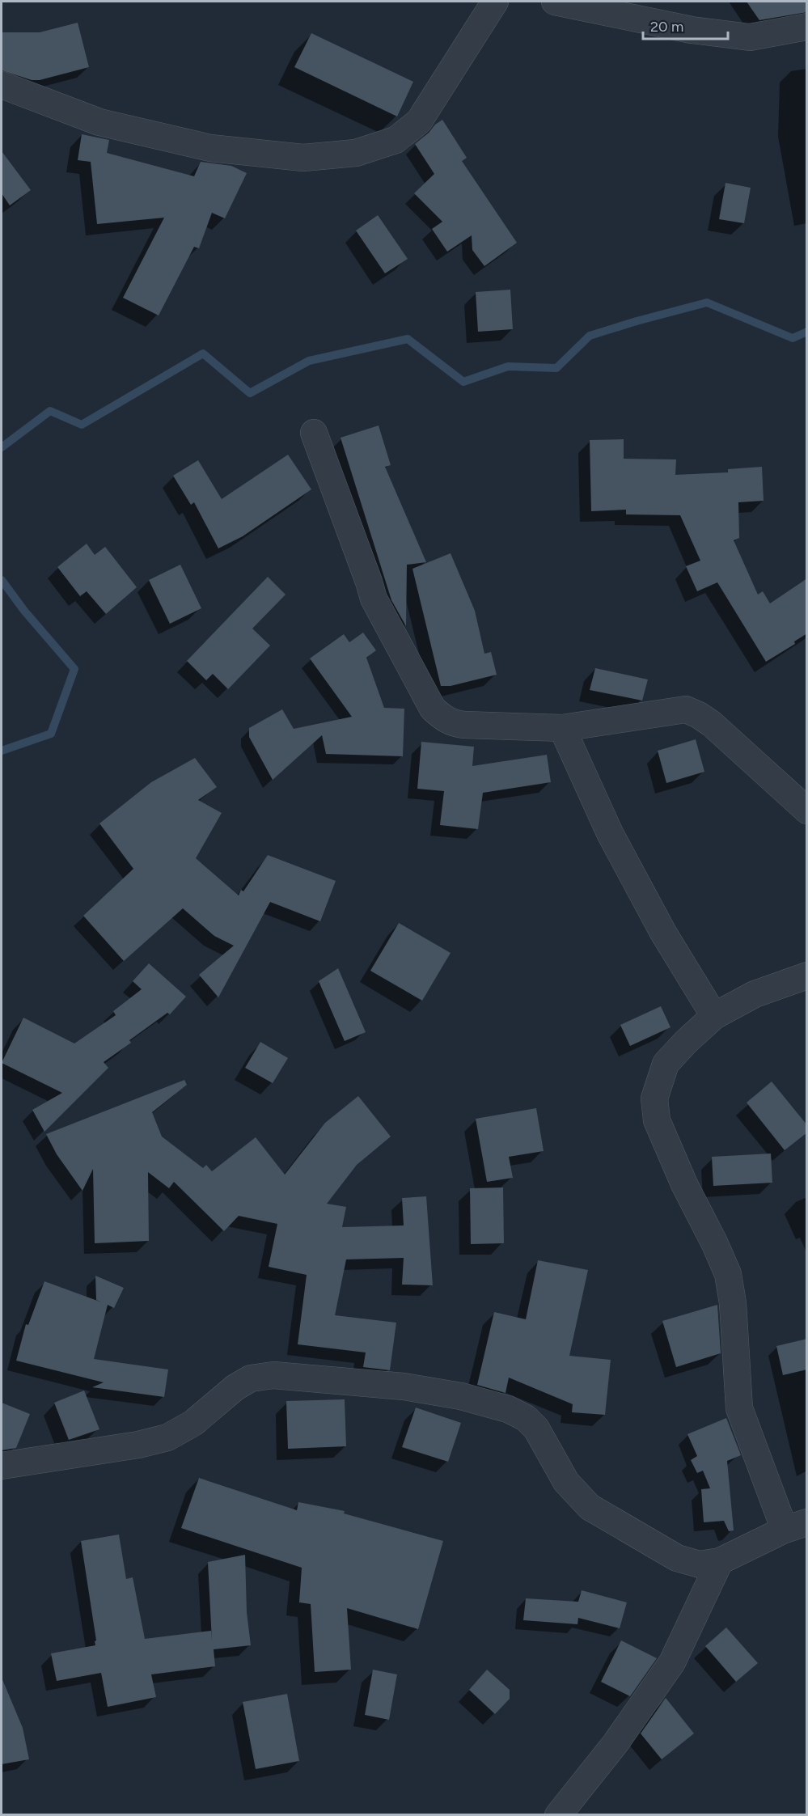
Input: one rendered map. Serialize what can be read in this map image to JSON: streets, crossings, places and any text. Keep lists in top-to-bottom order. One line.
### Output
{"scale_bar":"20 m"}
